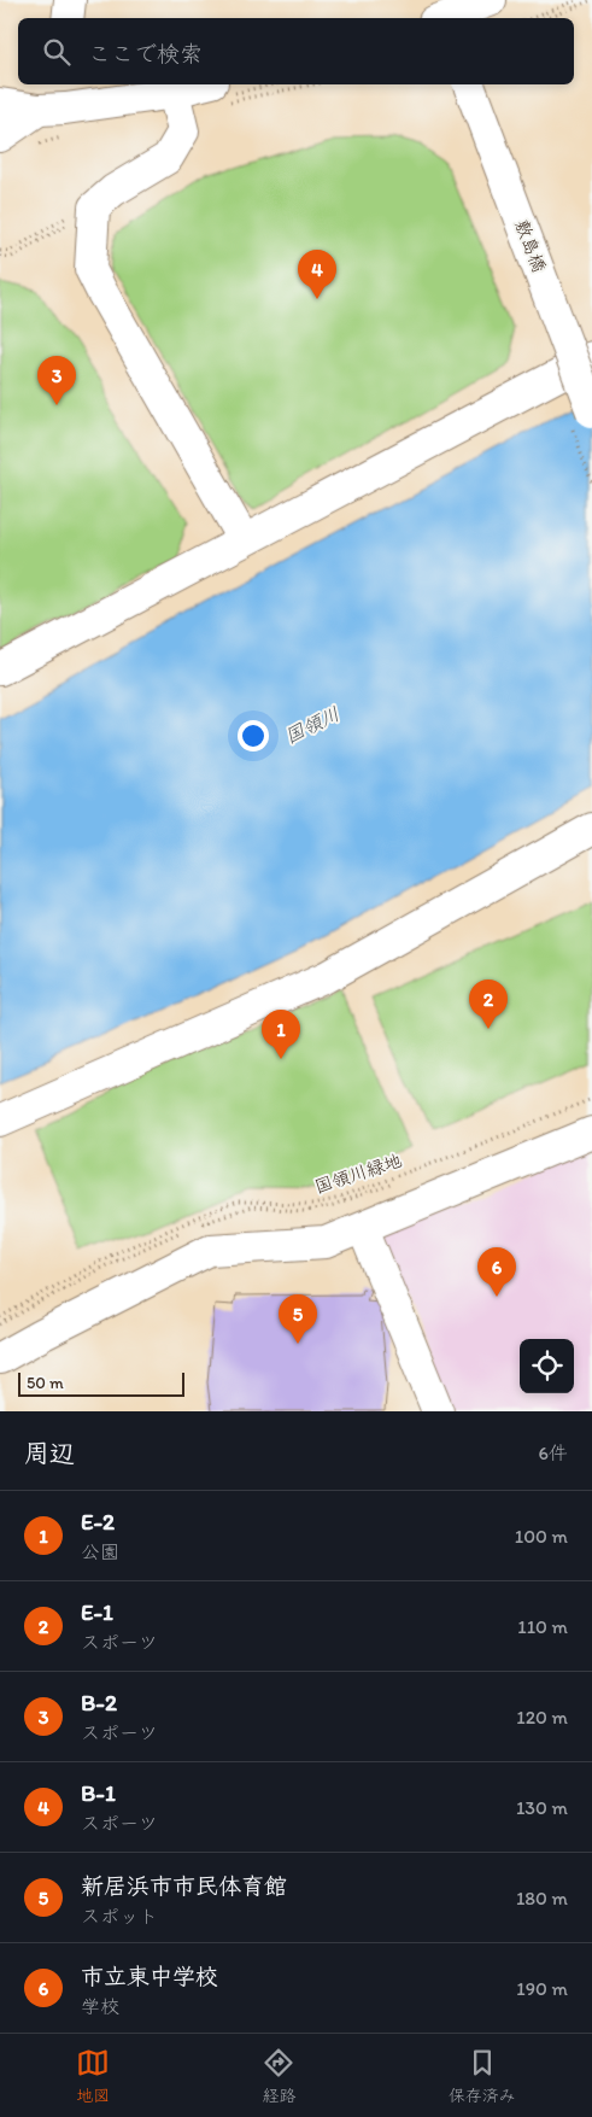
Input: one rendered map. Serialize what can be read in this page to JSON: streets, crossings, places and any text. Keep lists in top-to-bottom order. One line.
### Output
{"streets":{"street":["敷島橋"],"path":["国領川緑地"]},"water":["国領川"],"scale_bar":"50 m","page":{"search":"ここで検索","pins":["4","3","2","1","6","5"],"scale":"50 m","heading":["周辺","6件"],"list":[{"mark":"1","name":"E-2","note":"公園","value":"100 m"},{"mark":"2","name":"E-1","note":"スポーツ","value":"110 m"},{"mark":"3","name":"B-2","note":"スポーツ","value":"120 m"},{"mark":"4","name":"B-1","note":"スポーツ","value":"130 m"},{"mark":"5","name":"新居浜市市民体育館","note":"スポット","value":"180 m"},{"mark":"6","name":"市立東中学校","note":"学校","value":"190 m"}],"nav":["地図","経路","保存済み"]}}
